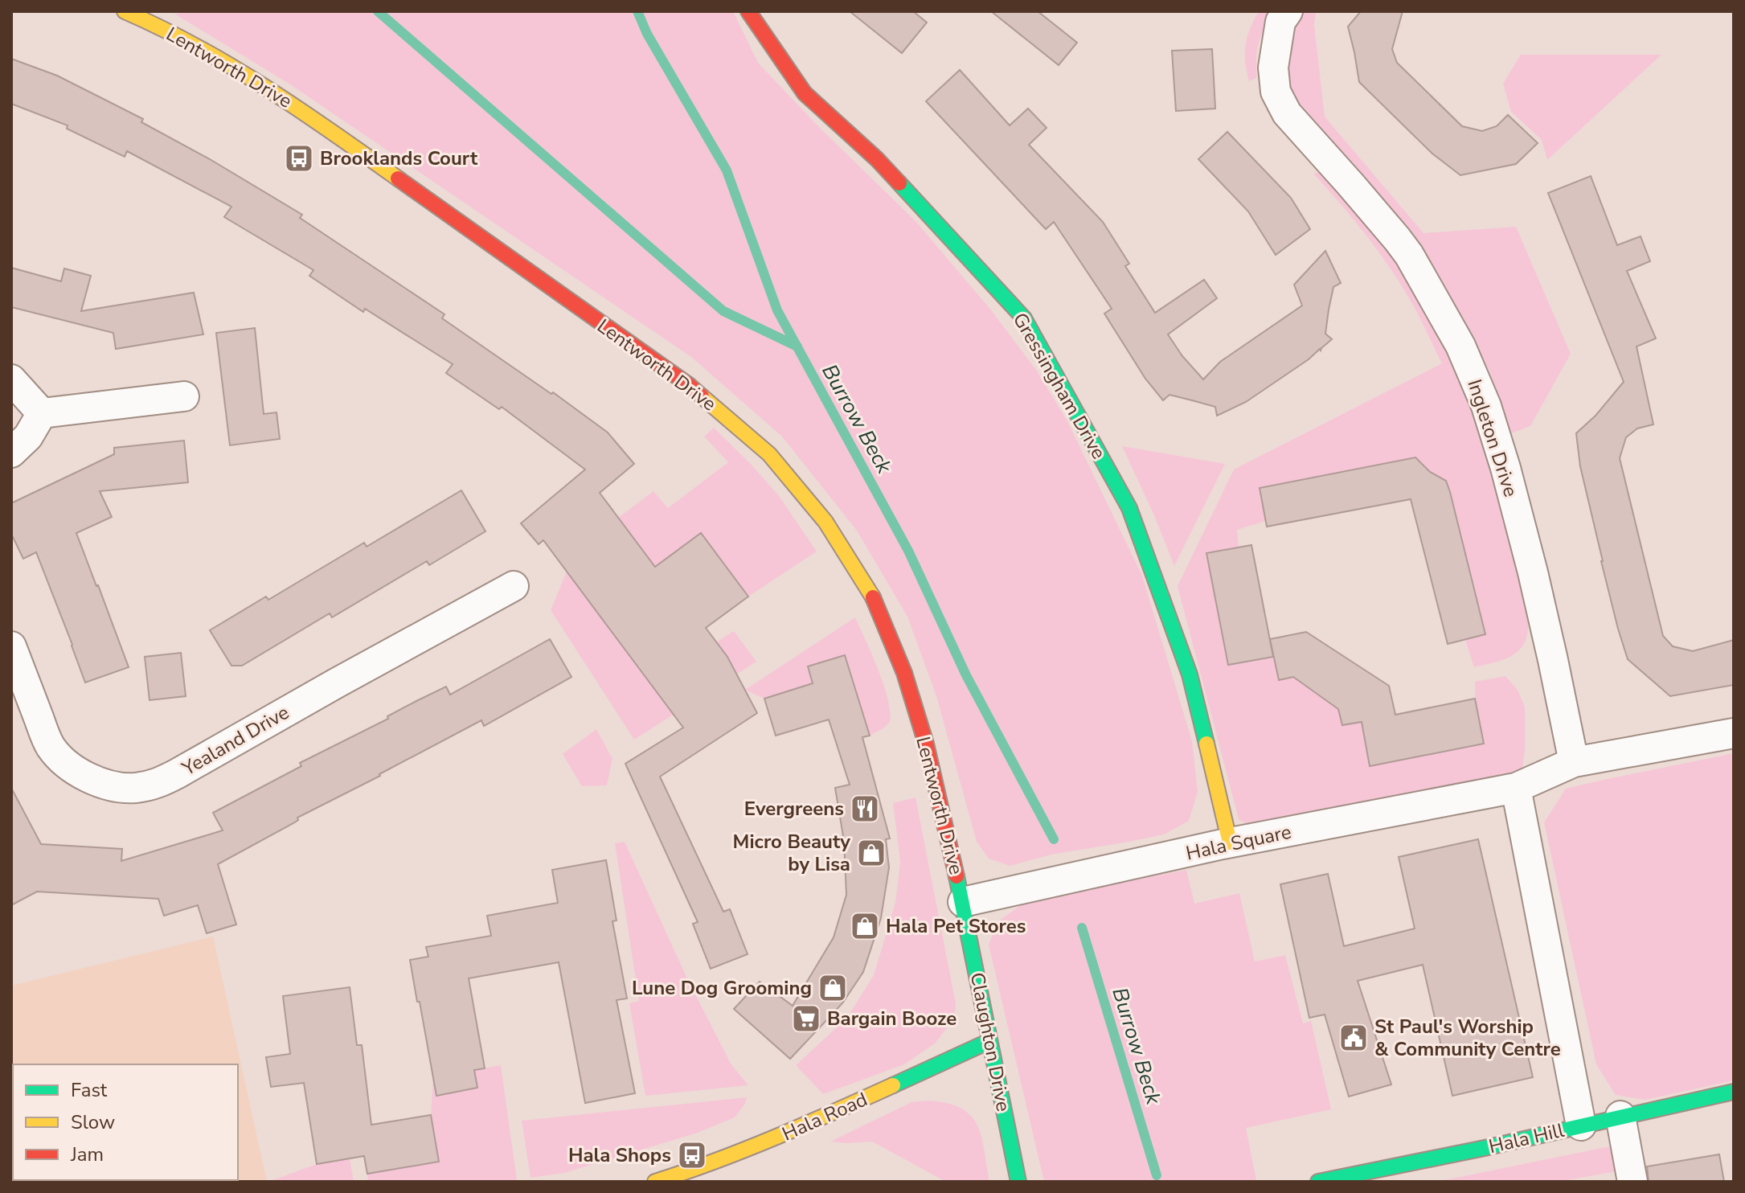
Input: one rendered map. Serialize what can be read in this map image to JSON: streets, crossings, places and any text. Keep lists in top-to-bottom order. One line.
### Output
{"streets":{"street":["Lentworth Drive","Gressingham Drive","Ingleton Drive","Yealand Drive","Hala Square","Claughton Drive","Hala Road","Hala Hill"]},"crossings":[["Lentworth Drive","Hala Square"],["Lentworth Drive","Claughton Drive"],["Gressingham Drive","Hala Square"],["Ingleton Drive","Hala Square"],["Hala Square","Claughton Drive"],["Claughton Drive","Hala Road"]],"water":["Burrow Beck"],"places":{"bus stop":["Brooklands Court","Hala Shops"],"restaurant":["Evergreens"],"shop":["Micro Beauty by Lisa","Hala Pet Stores","Lune Dog Grooming"],"supermarket":["Bargain Booze"],"public building":["St Paul's Worship & Community Centre"]},"legend":["Fast","Slow","Jam"]}
